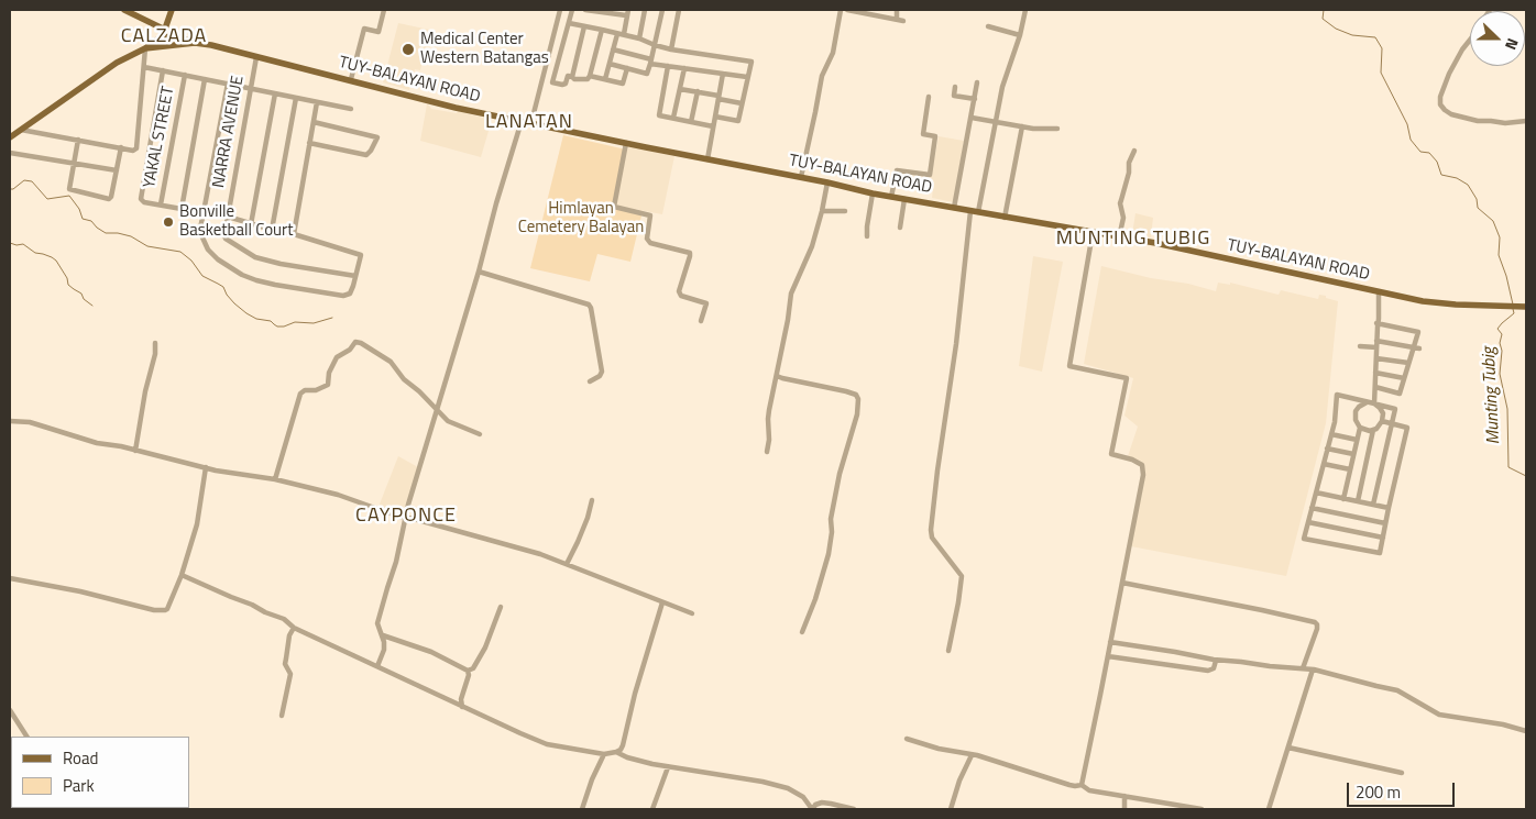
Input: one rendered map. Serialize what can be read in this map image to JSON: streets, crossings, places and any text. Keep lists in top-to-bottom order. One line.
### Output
{"streets":{"main road":["TUY-BALAYAN ROAD"],"street":["NARRA AVENUE","YAKAL STREET"]},"crossings":[["TUY-BALAYAN ROAD","NARRA AVENUE"]],"districts":["CALZADA","LANATAN","MUNTING TUBIG","CAYPONCE"],"water":["Munting Tubig"],"parks":["Himlayan Cemetery Balayan"],"places":["Medical Center Western Batangas","Bonville Basketball Court"],"legend":["Road","Park"],"scale_bar":"200 m","north":"right"}
